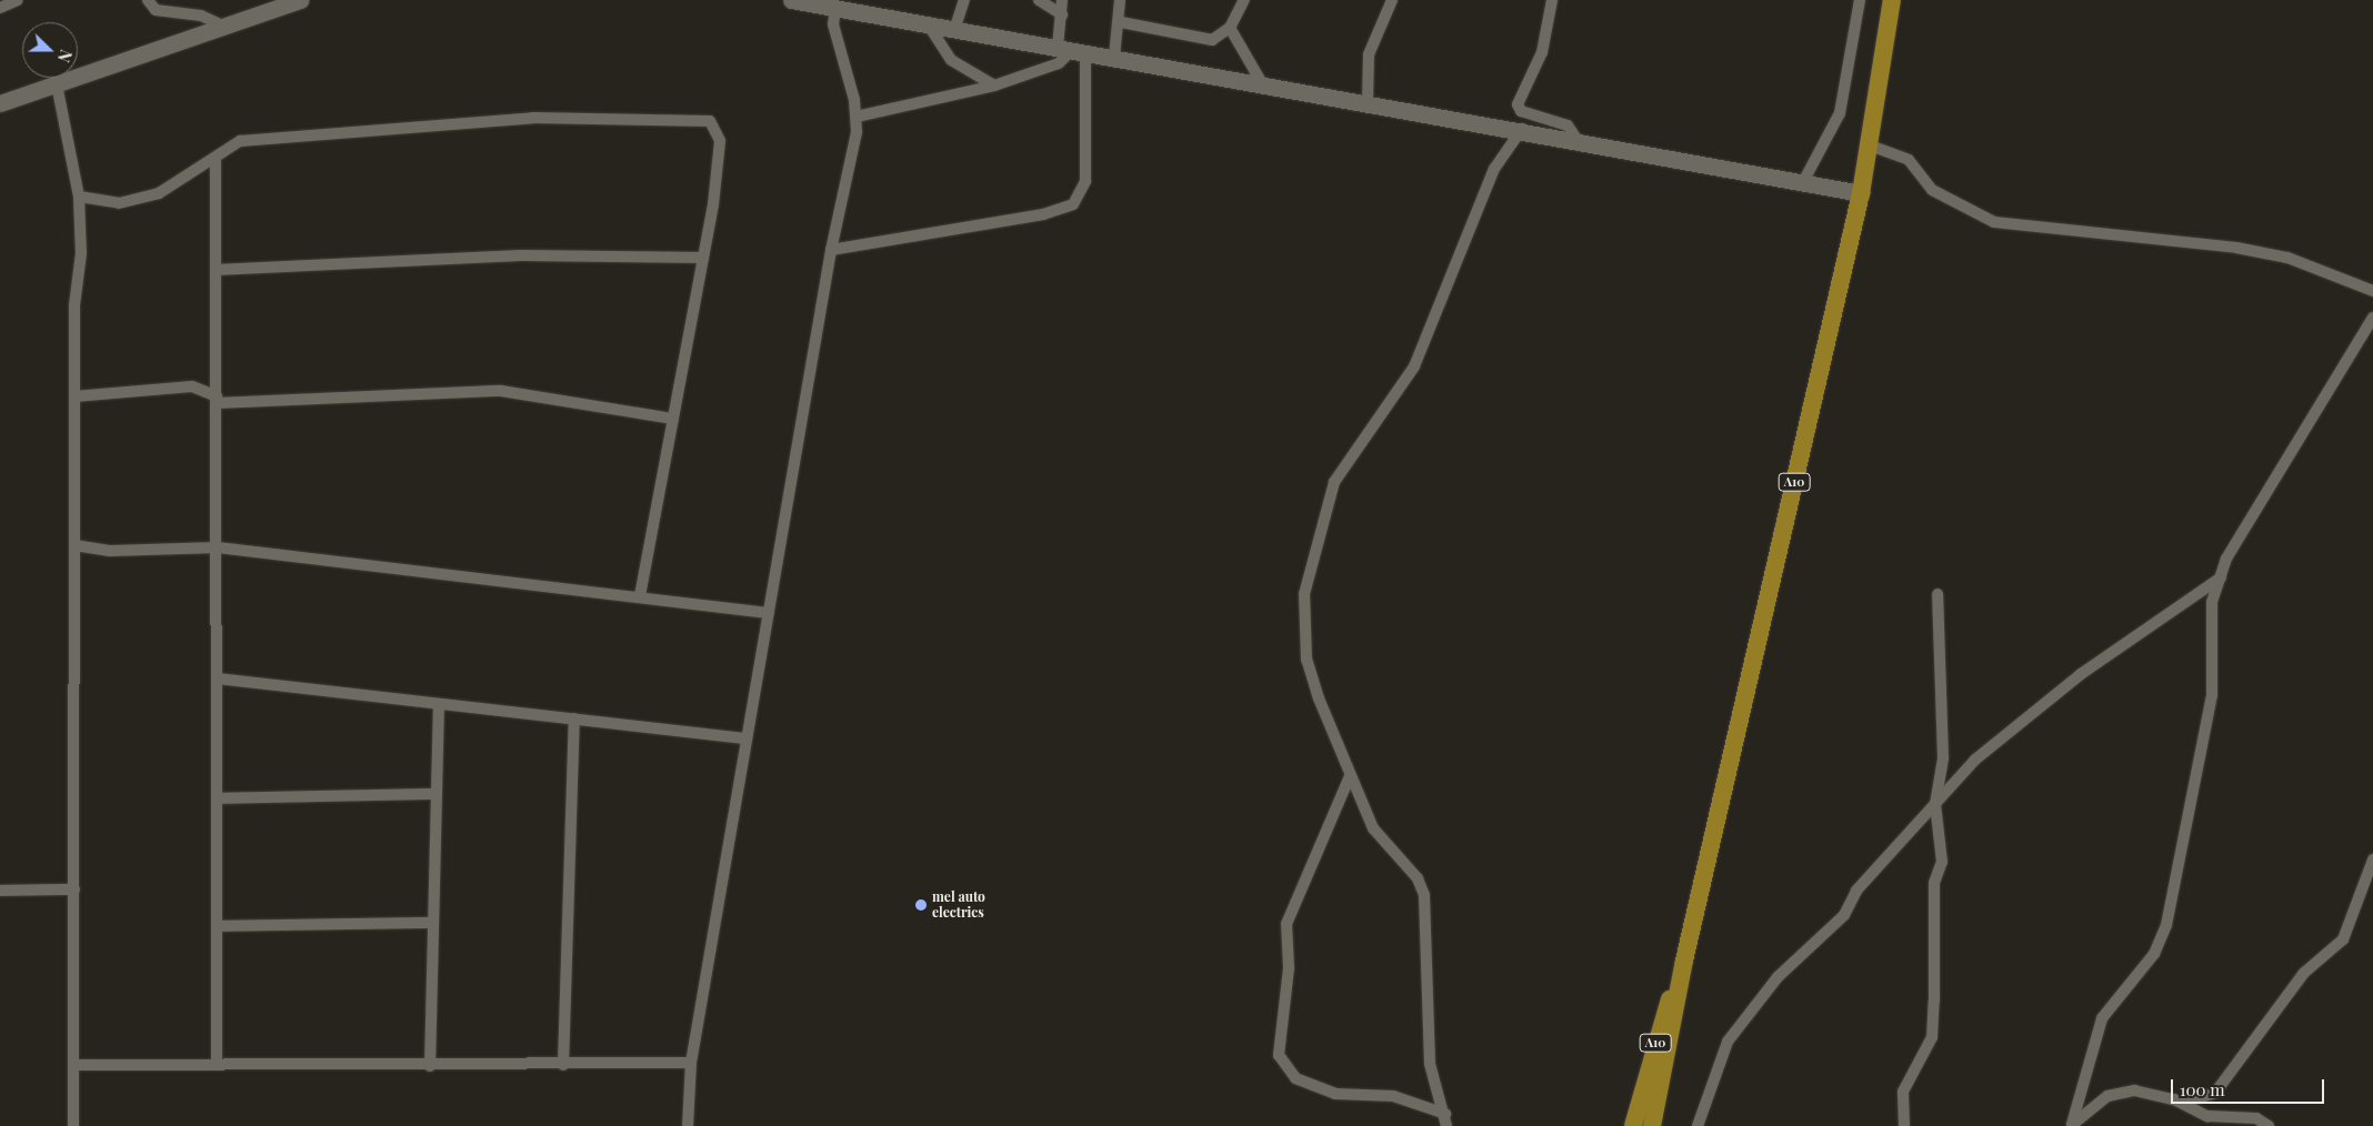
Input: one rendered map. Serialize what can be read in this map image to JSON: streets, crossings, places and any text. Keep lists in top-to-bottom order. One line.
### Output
{"streets":{"main road":["A10"]},"places":["mel auto electrics"],"scale_bar":"100 m","north":"right"}
